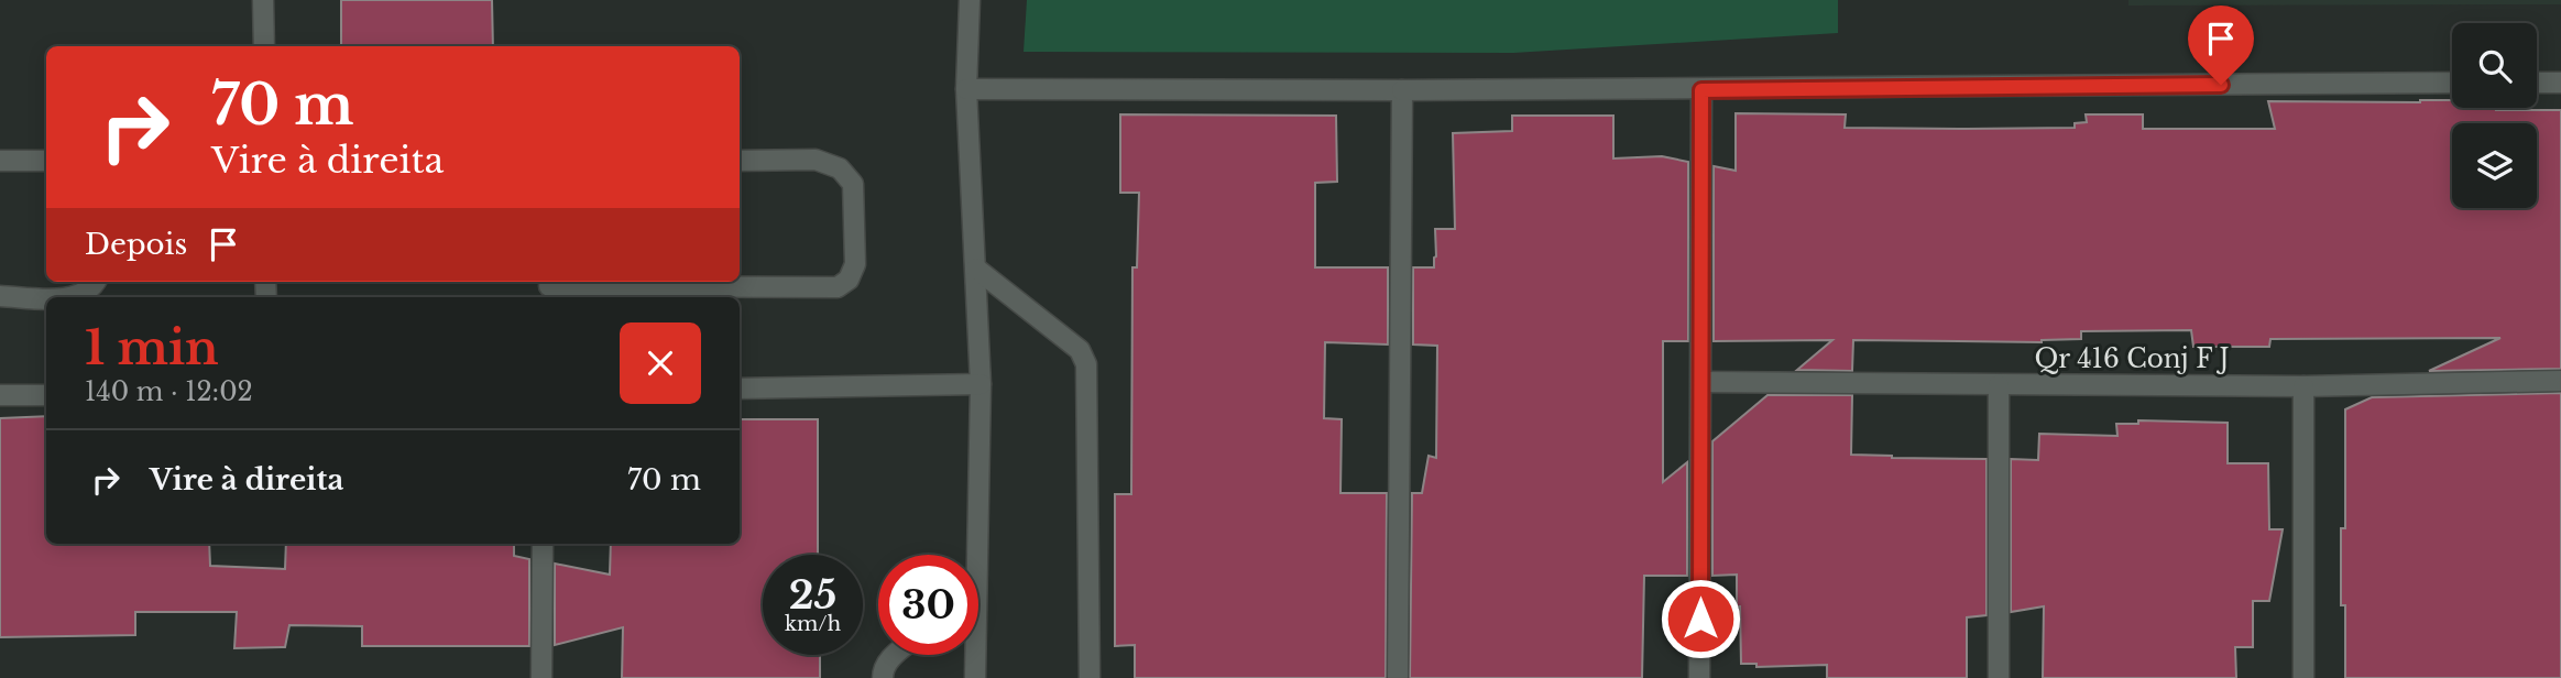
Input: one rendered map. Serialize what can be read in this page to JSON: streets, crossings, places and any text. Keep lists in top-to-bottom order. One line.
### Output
{"streets":{"street":["Qr 416 Conj F J"]},"page":{"turn":["70 m","Vire à direita"],"then":"Depois","heading":["1 min","140 m · 12:02"],"list":[{"name":"Vire à direita","value":"70 m"}],"speed":"25 km/h","limit":"30"}}
